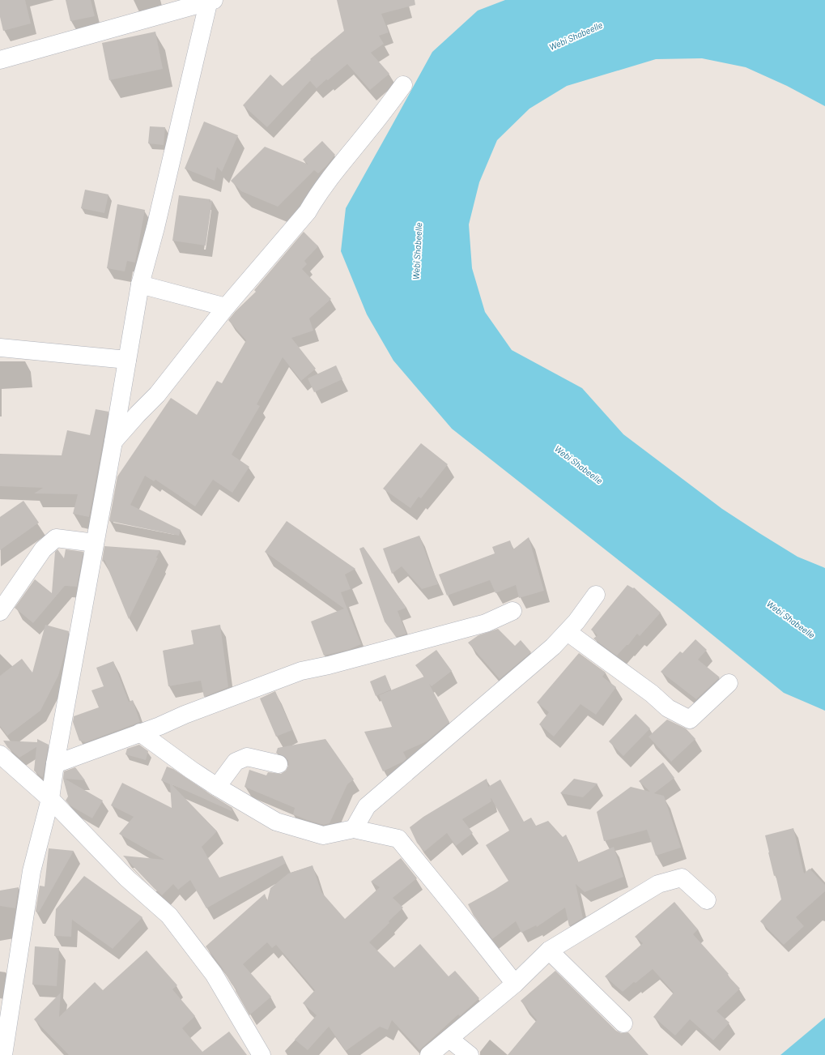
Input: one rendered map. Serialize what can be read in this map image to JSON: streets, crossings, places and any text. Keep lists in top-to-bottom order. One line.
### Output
{"water":["Webi Shabeelle"]}
